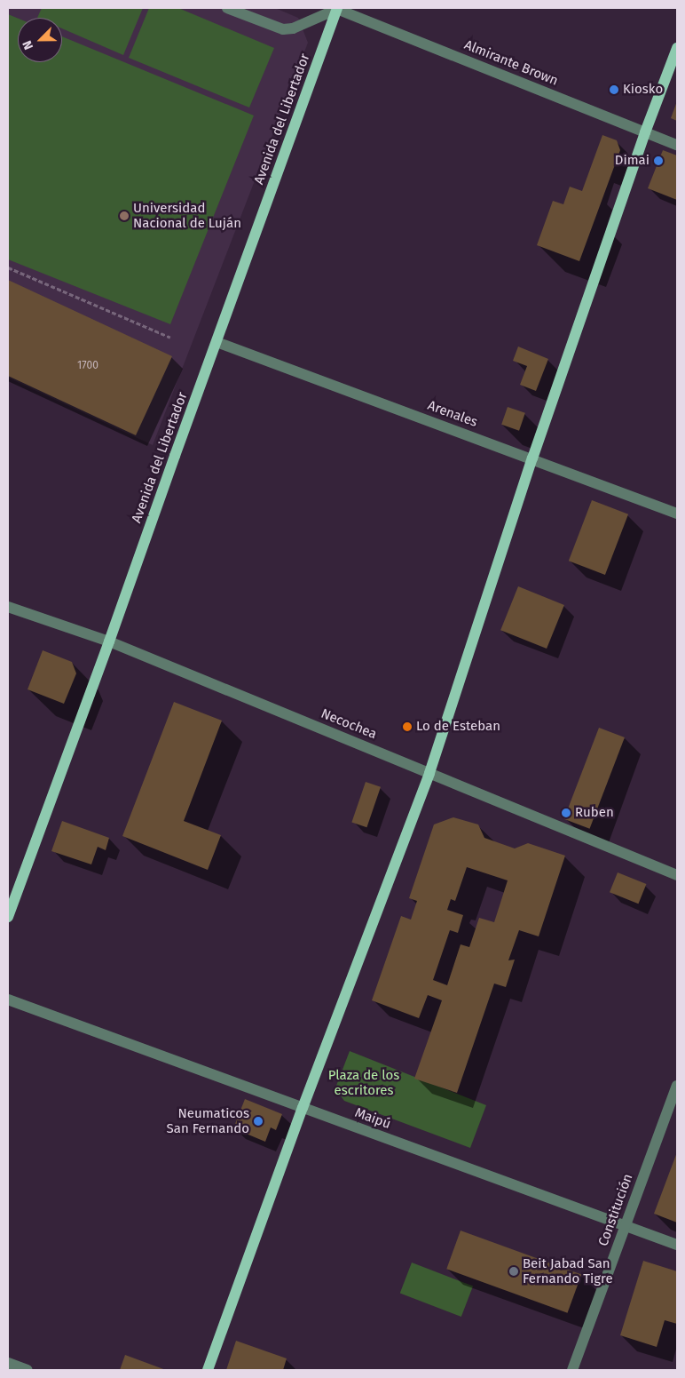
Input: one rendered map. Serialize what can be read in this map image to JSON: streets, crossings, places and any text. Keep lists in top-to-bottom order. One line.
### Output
{"streets":{"main road":["Avenida del Libertador"],"street":["Almirante Brown","Arenales","Necochea","Maipú","Constitución"]},"crossings":[["Almirante Brown","Avenida del Libertador"],["Avenida del Libertador","Arenales"],["Avenida del Libertador","Necochea"],["Maipú","Constitución"]],"parks":["Plaza de los escritores"],"places":["Kiosko","Dimai","Universidad Nacional de Luján","Lo de Esteban","Ruben","Neumaticos San Fernando","Beit Jabad San Fernando Tigre"],"house_numbers":["1700"],"north":"bottom left"}
